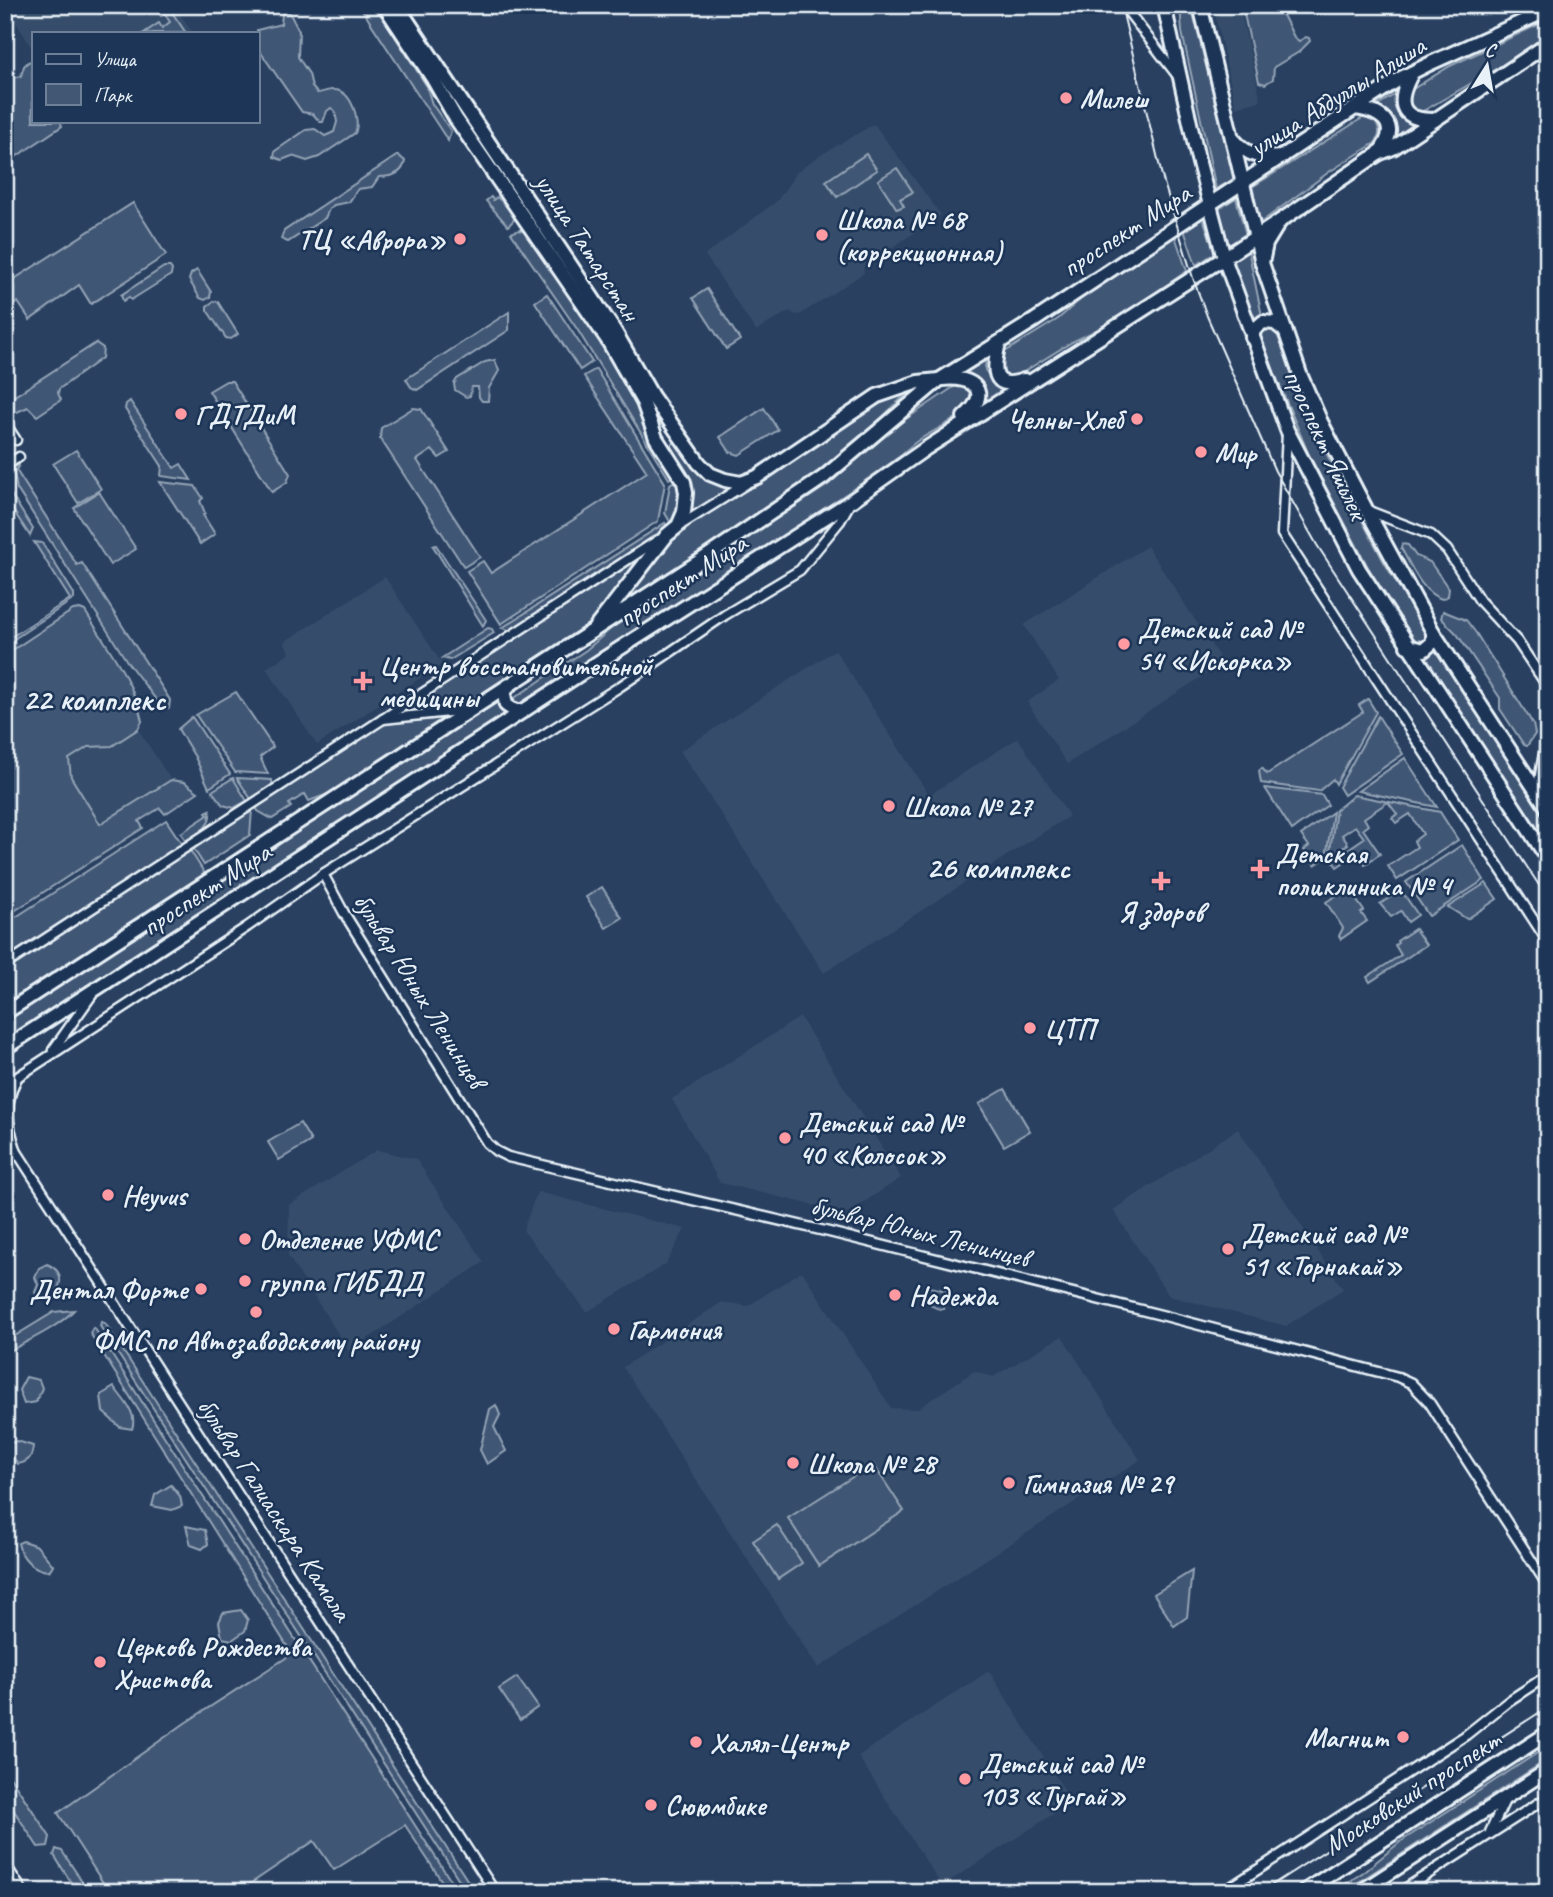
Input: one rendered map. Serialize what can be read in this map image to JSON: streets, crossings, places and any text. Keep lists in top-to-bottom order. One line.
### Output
{"streets":{"main road":["улица Абдуллы Алиша","проспект Мира","улица Татарстан","проспект Яшьлек","Московский проспект"],"street":["бульвар Юных Ленинцев","бульвар Галиаскара Камала"]},"crossings":[["улица Абдуллы Алиша","проспект Мира"],["улица Абдуллы Алиша","проспект Яшьлек"],["проспект Мира","проспект Яшьлек"]],"districts":["22 комплекс","26 комплекс"],"places":{"other":["Милеш","Школа № 68 (коррекционная)","ТЦ «Аврора»","ГДТДиМ","Челны-Хлеб","Мир","Детский сад № 54 «Искорка»","Школа № 27","ЦТП","Детский сад № 40 «Колосок»","Heyvus","Отделение УФМС","Детский сад № 51 «Торнакай»","группа ГИБДД","Дентал Форте","Надежда","ФМС по Автозаводскому району","Гармония","Школа № 28","Гимназия № 29","Церковь Рождества Христова","Магнит","Халял-Центр","Детский сад № 103 «Тургай»","Сююмбике"],"health":["Центр восстановительной медицины","Детская поликлиника № 4","Я здоров"]},"legend":["Улица","Парк"],"north":"top"}
